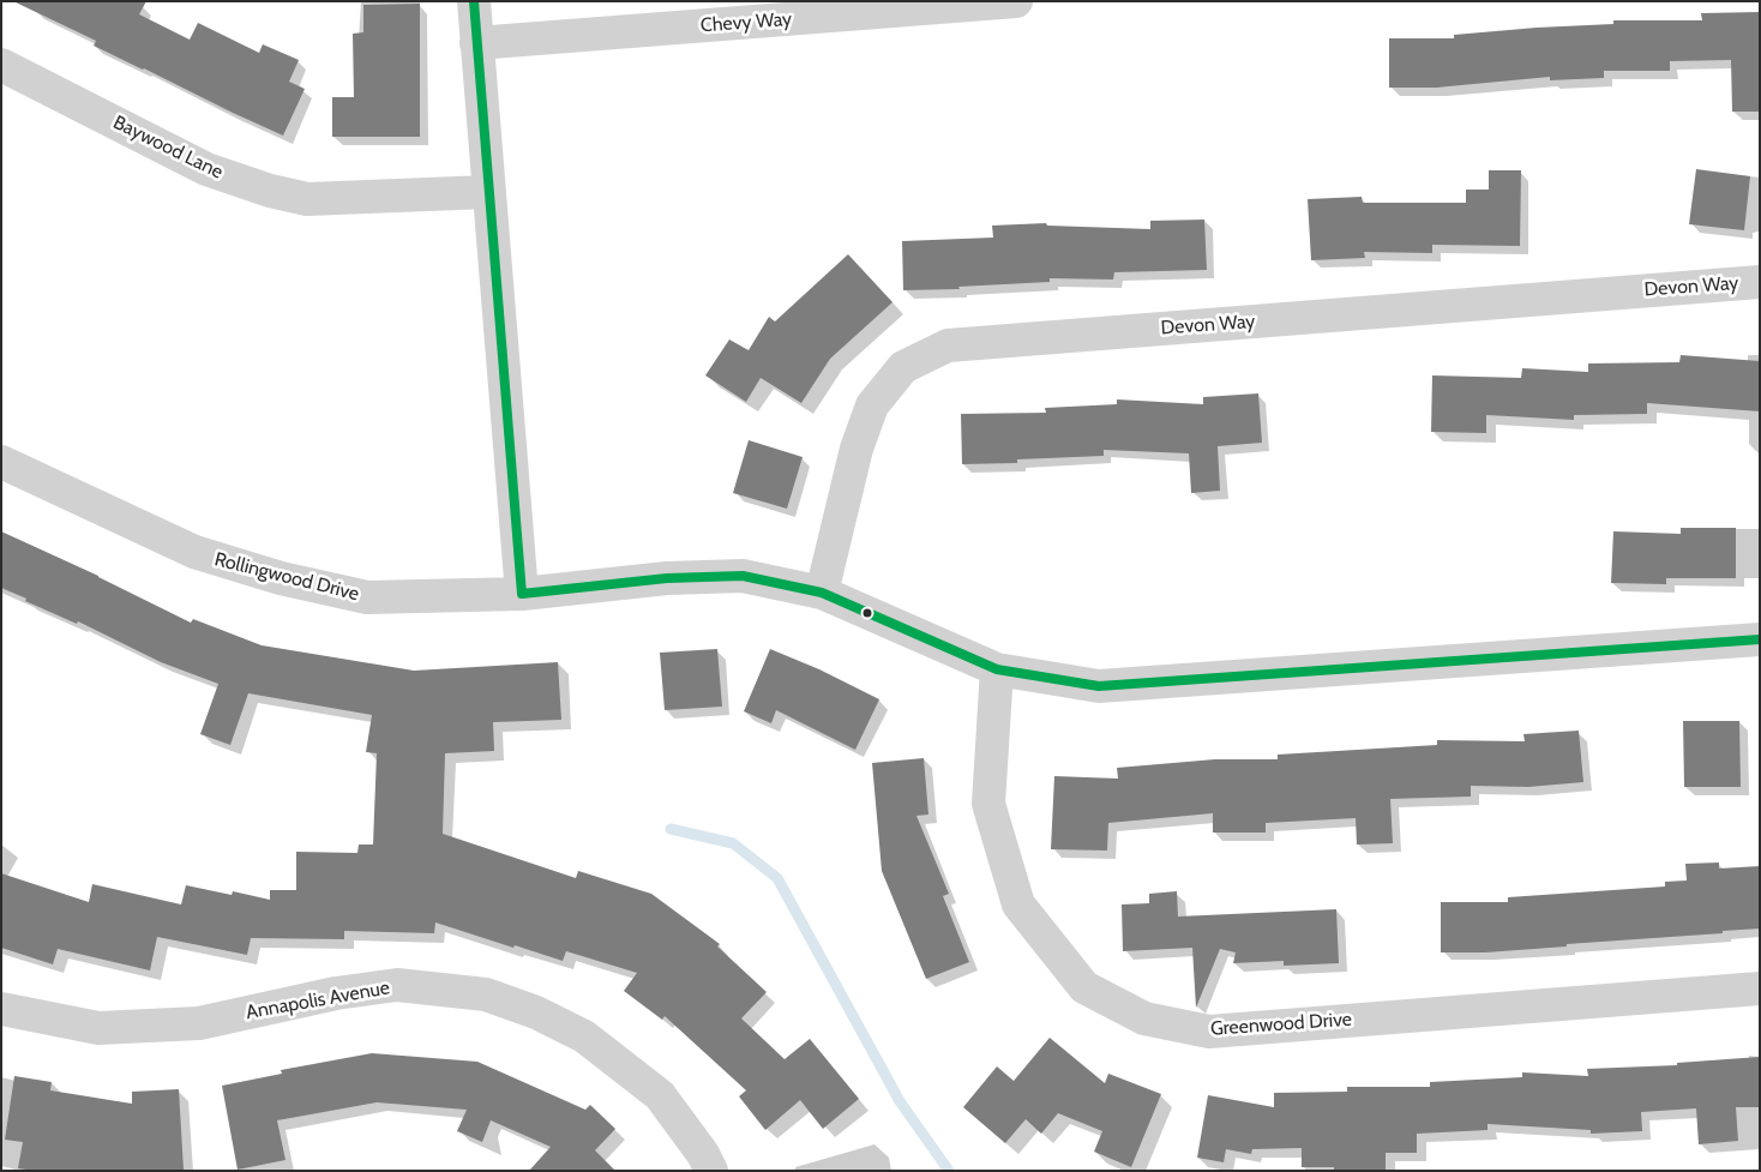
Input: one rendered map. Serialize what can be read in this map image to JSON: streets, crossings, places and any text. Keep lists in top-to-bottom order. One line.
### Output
{"streets":{"street":["Chevy Way","Baywood Lane","Devon Way","Rollingwood Drive","Annapolis Avenue","Greenwood Drive"]},"crossings":[["Devon Way","Rollingwood Drive"],["Rollingwood Drive","Greenwood Drive"]]}
